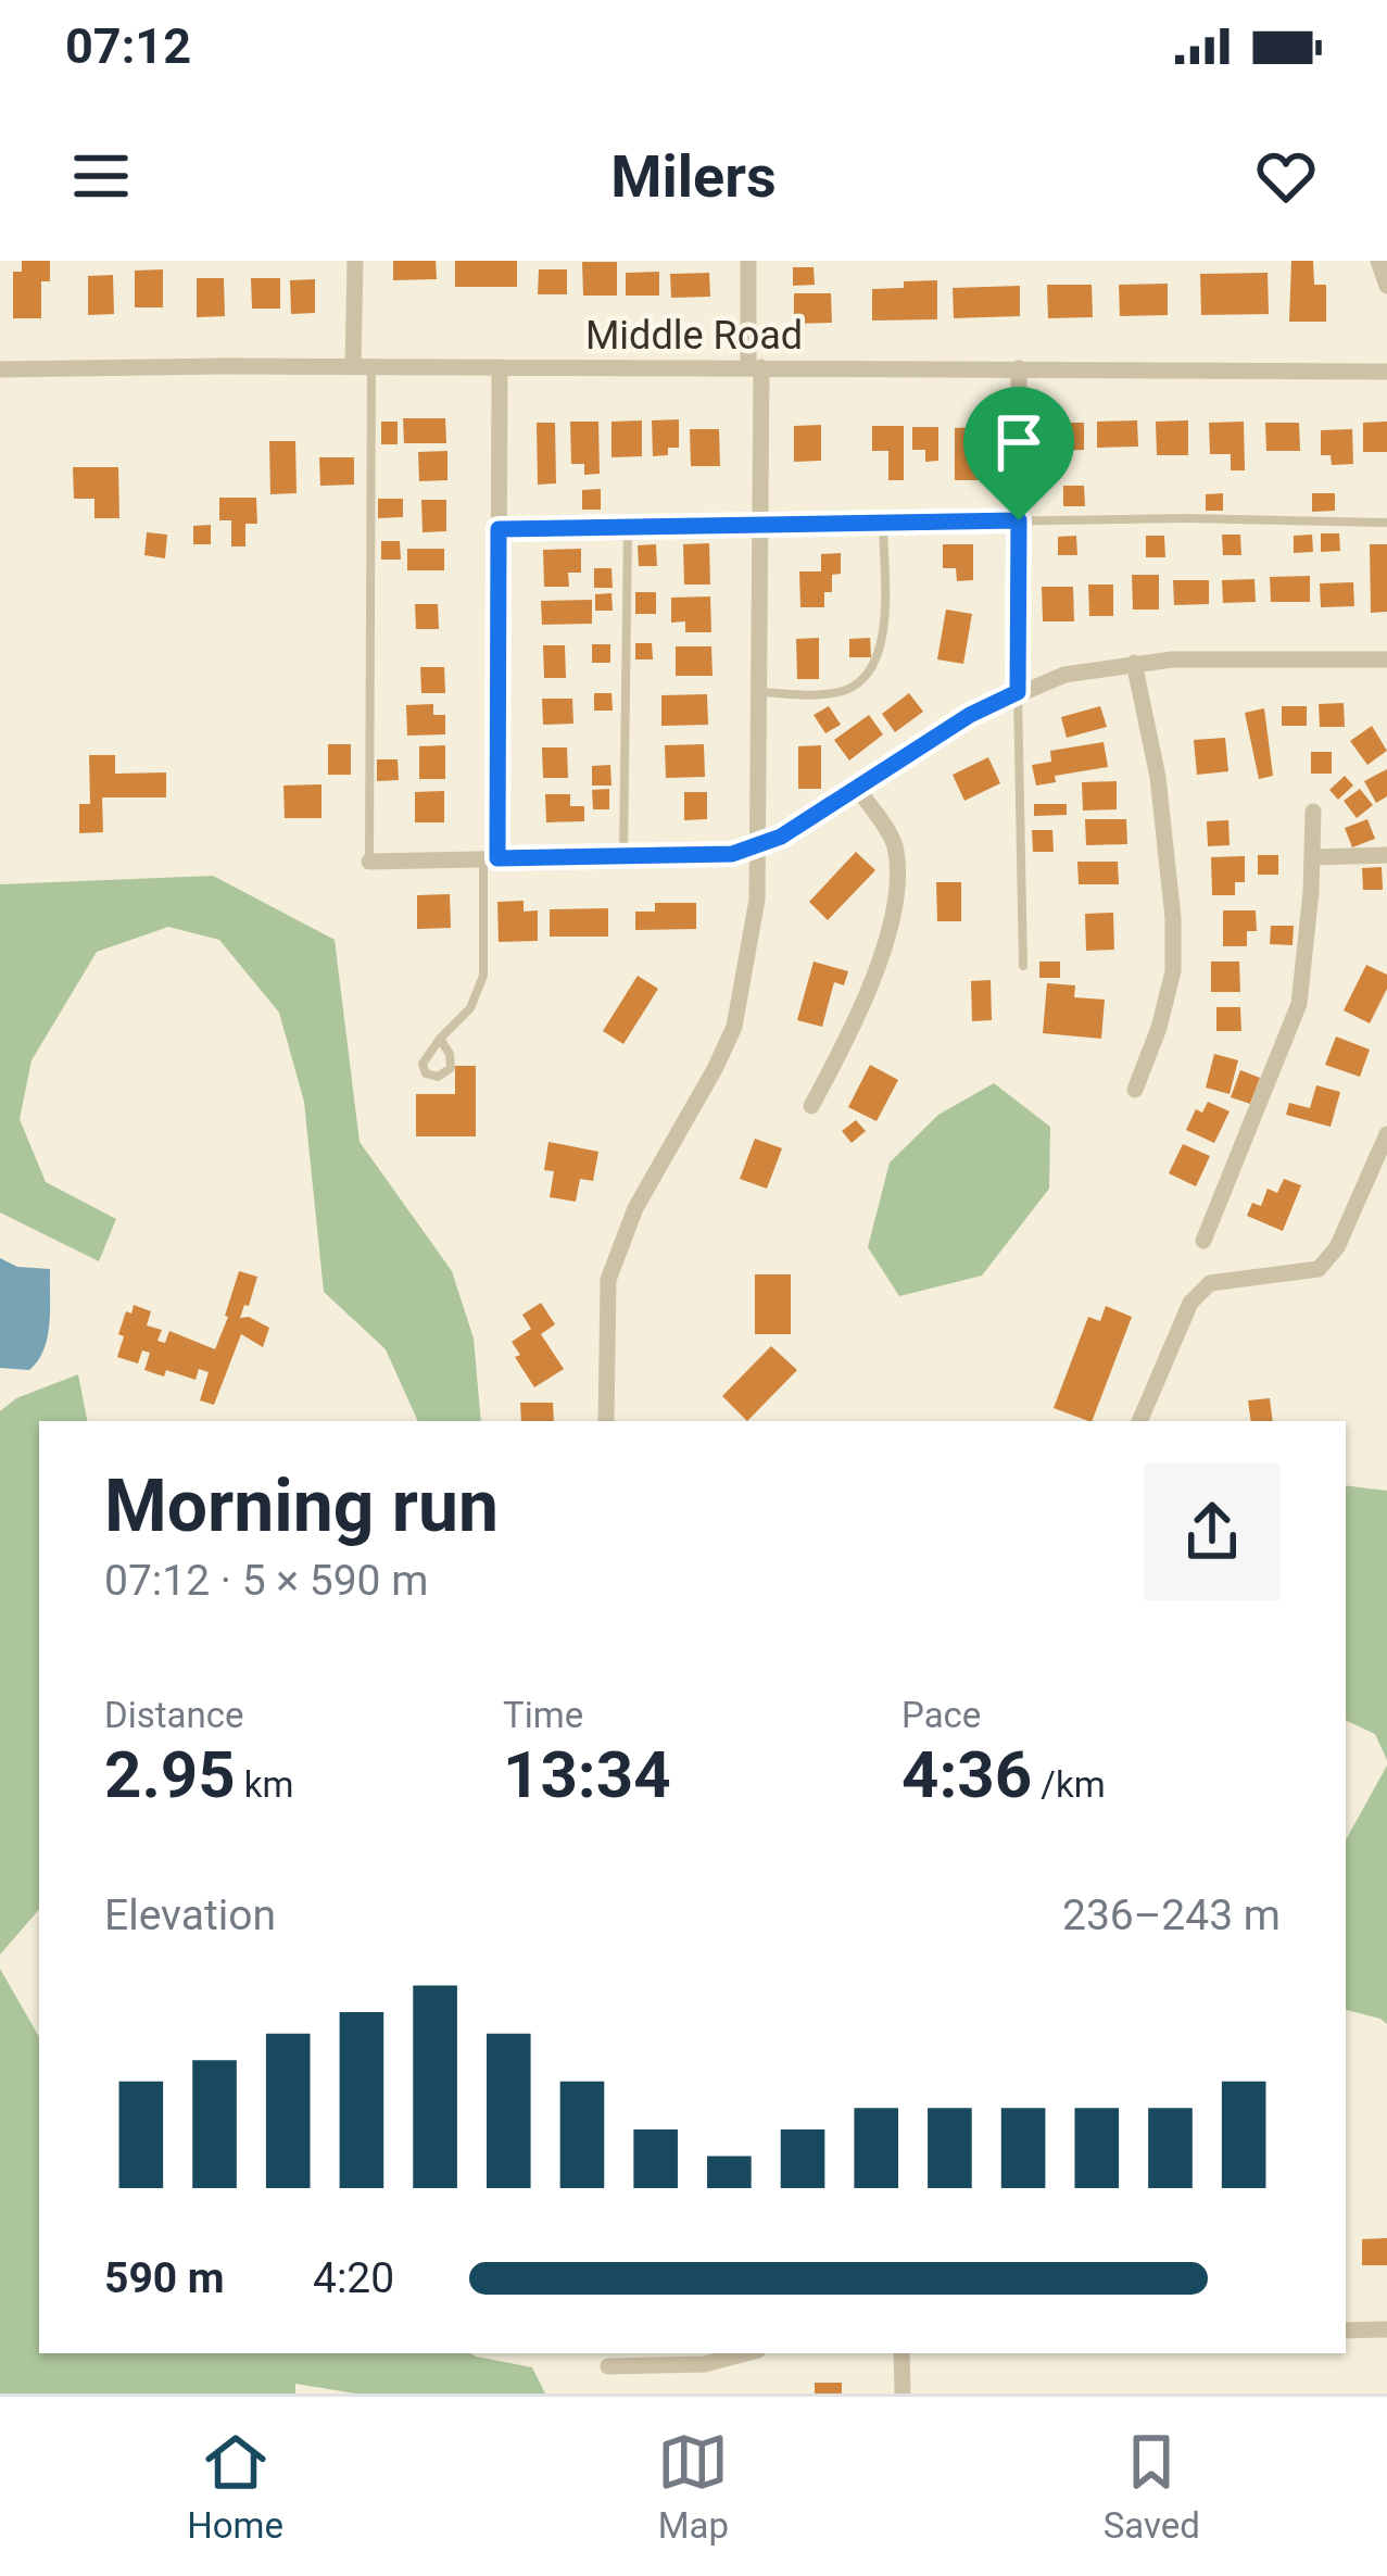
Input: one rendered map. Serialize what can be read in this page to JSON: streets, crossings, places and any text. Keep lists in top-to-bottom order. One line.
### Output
{"streets":{"street":["Middle Road"]},"page":{"status":"07:12","header":"Milers","heading":["Morning run","07:12 · 5 × 590 m"],"stats":[["Distance","2.95 km"],["Time","13:34"],["Pace","4:36 /km"]],"chart":["Elevation","236–243 m"],"list":[{"name":"590 m","note":"4:20"}],"tabs":["Home","Map","Saved"]}}
